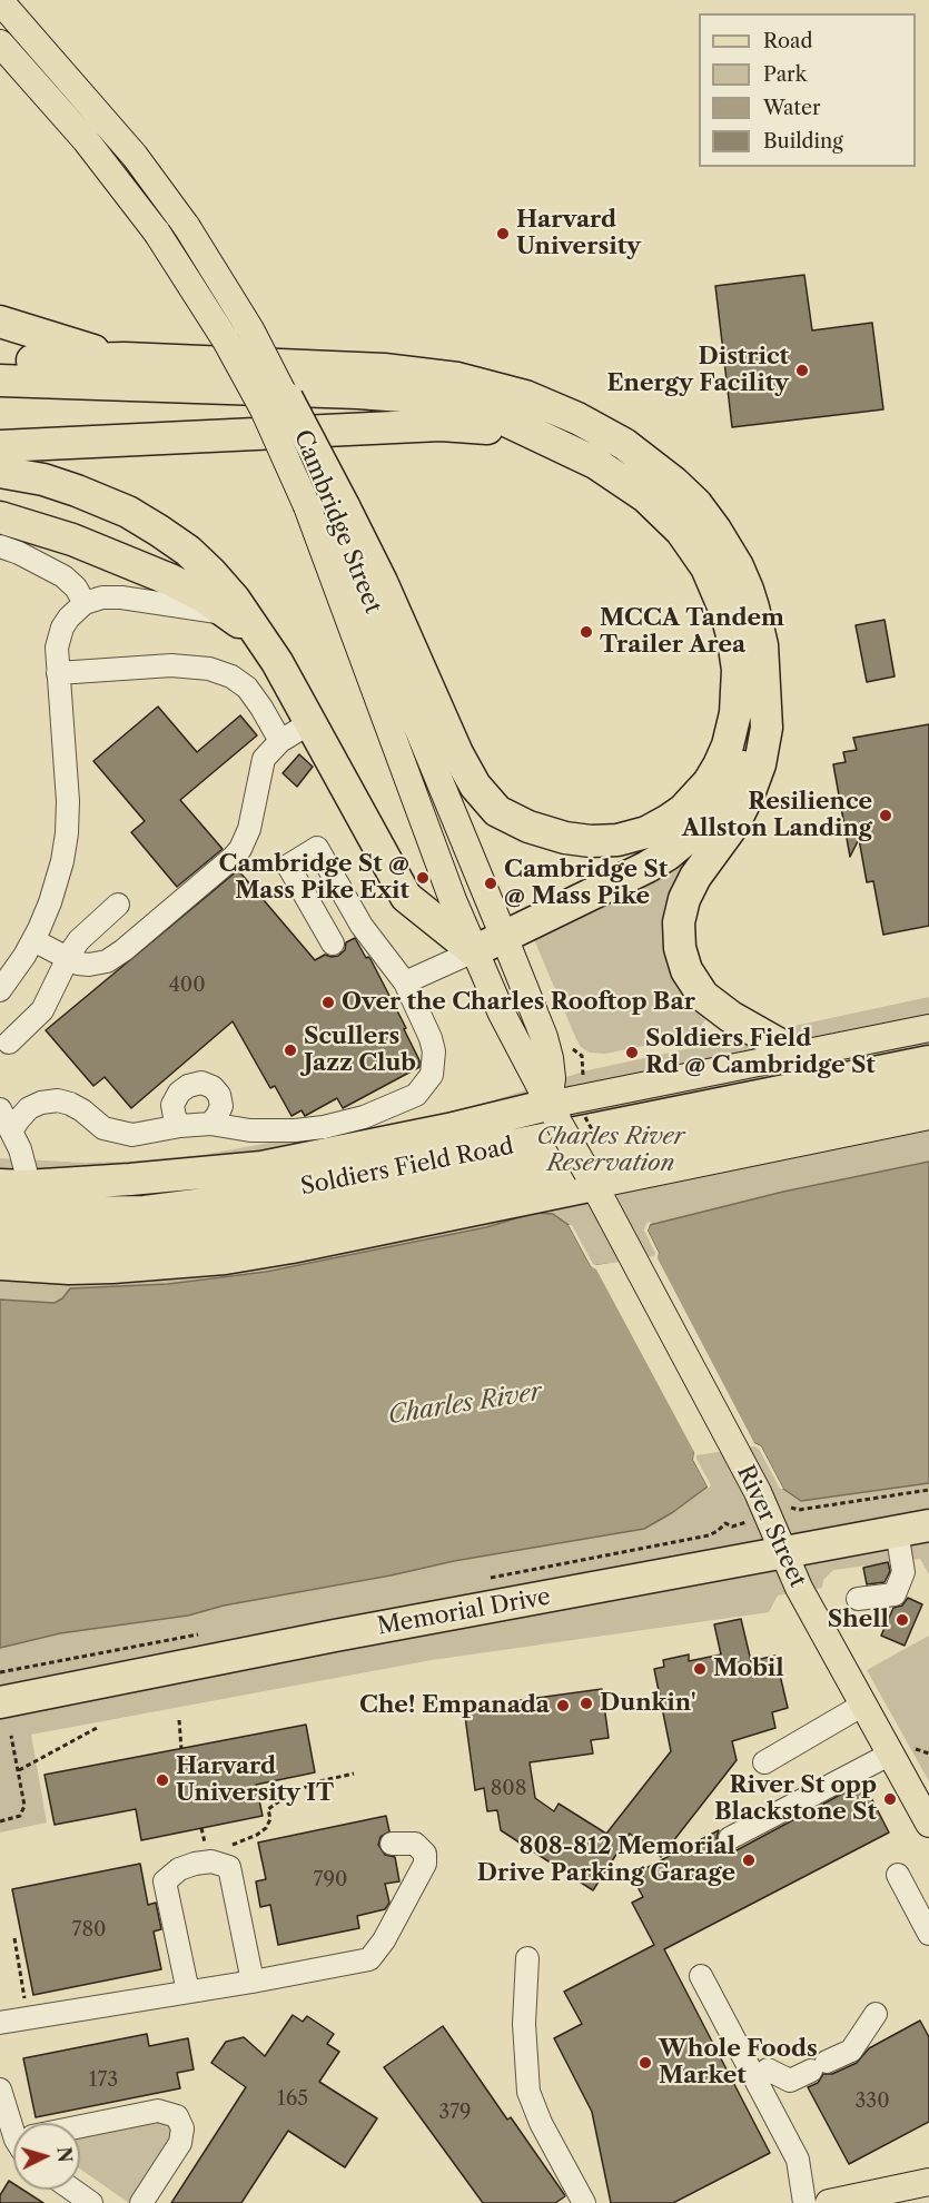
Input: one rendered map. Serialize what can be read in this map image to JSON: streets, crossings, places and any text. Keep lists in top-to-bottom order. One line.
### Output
{"streets":{"highway":["Soldiers Field Road","Memorial Drive"],"main road":["Cambridge Street","River Street"]},"crossings":[["Cambridge Street","River Street"],["River Street","Memorial Drive"]],"water":["Charles River"],"parks":["Charles River Reservation"],"places":["Harvard University","District Energy Facility","MCCA Tandem Trailer Area","Resilience Allston Landing","Cambridge St @ Mass Pike Exit","Cambridge St @ Mass Pike","Over the Charles Rooftop Bar","Scullers Jazz Club","Soldiers Field Rd @ Cambridge St","Shell","Mobil","Dunkin'","Che! Empanada","Harvard University IT","River St opp Blackstone St","808-812 Memorial Drive Parking Garage","Whole Foods Market"],"house_numbers":["400","808","790","780","173","165","330","379"],"legend":["Road","Park","Water","Building"],"north":"right"}
